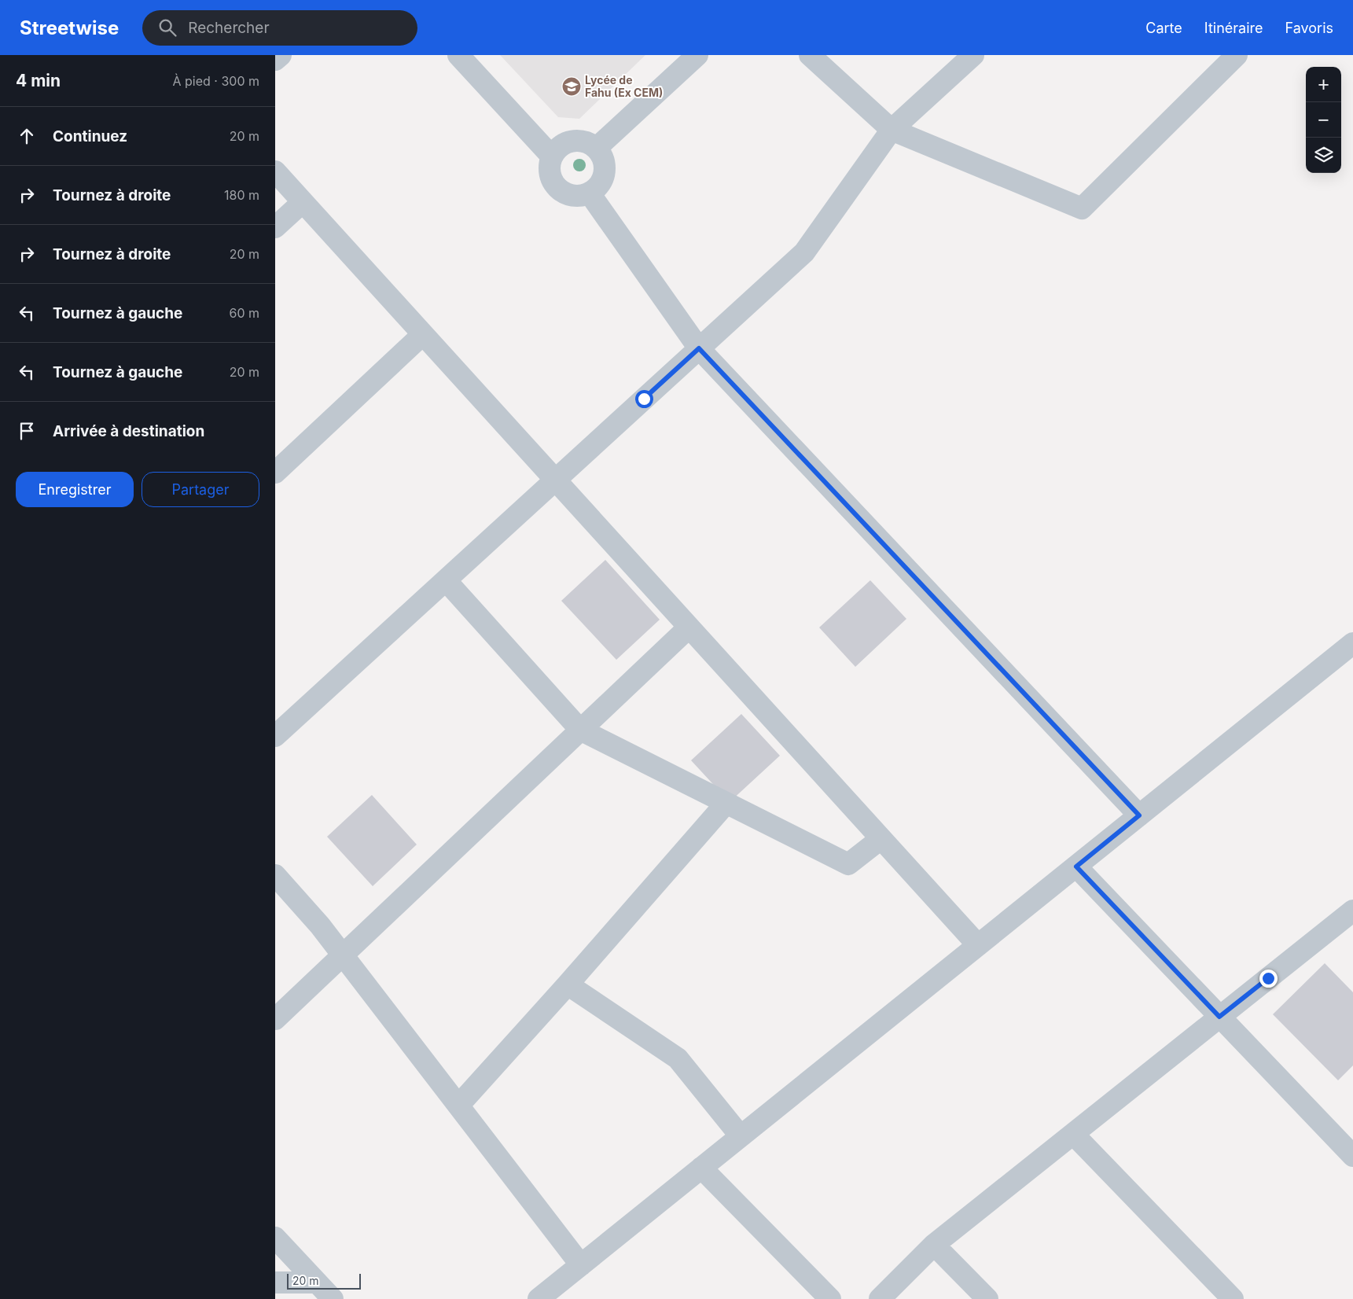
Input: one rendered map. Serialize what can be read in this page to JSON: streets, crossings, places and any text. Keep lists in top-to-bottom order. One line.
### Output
{"places":{"school or university":["Lycée de Fahu (Ex CEM)"]},"scale_bar":"20 m","page":{"header":"Streetwise","search":"Rechercher","nav":["Carte","Itinéraire","Favoris"],"heading":["4 min","À pied · 300 m"],"map_buttons":["+","−"],"list":[["Continuez","20 m"],["Tournez à droite","180 m"],["Tournez à droite","20 m"],["Tournez à gauche","60 m"],["Tournez à gauche","20 m"],"Arrivée à destination"],"buttons":["Enregistrer","Partager"],"scale":"20 m"}}
